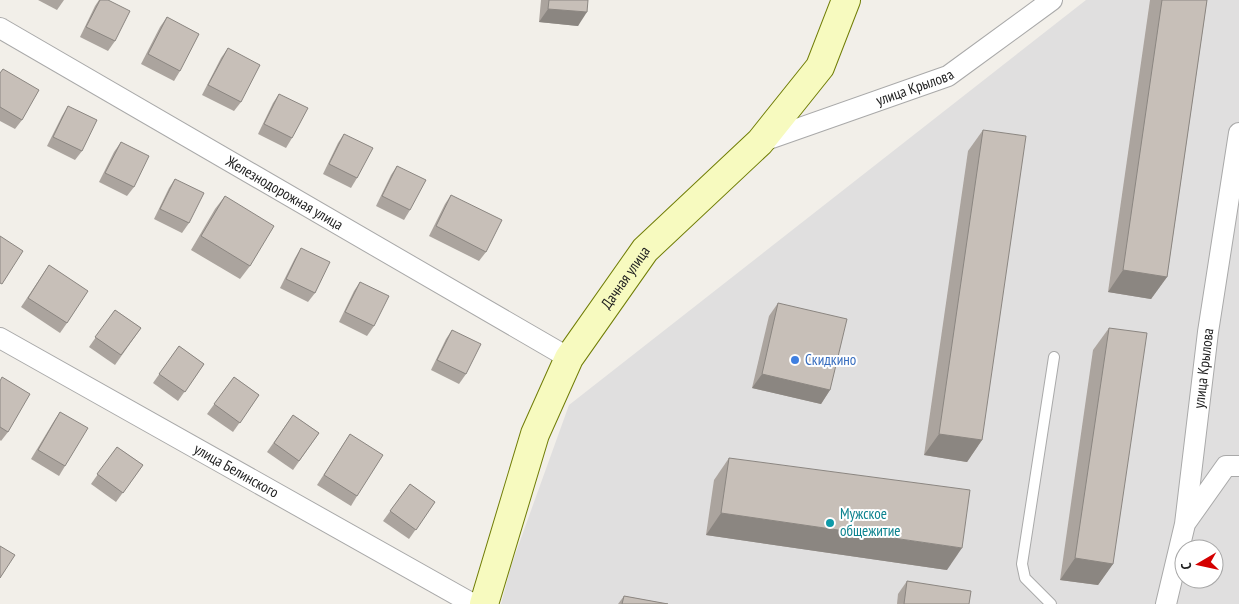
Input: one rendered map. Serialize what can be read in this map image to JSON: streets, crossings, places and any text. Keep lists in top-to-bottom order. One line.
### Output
{"streets":{"street":["улица Крылова","Железнодорожная улица","Дачная улица","улица Белинского"]},"crossings":[["улица Крылова","Дачная улица"],["Железнодорожная улица","Дачная улица"]],"places":["Скидкино","Мужское общежитие"],"north":"left"}
